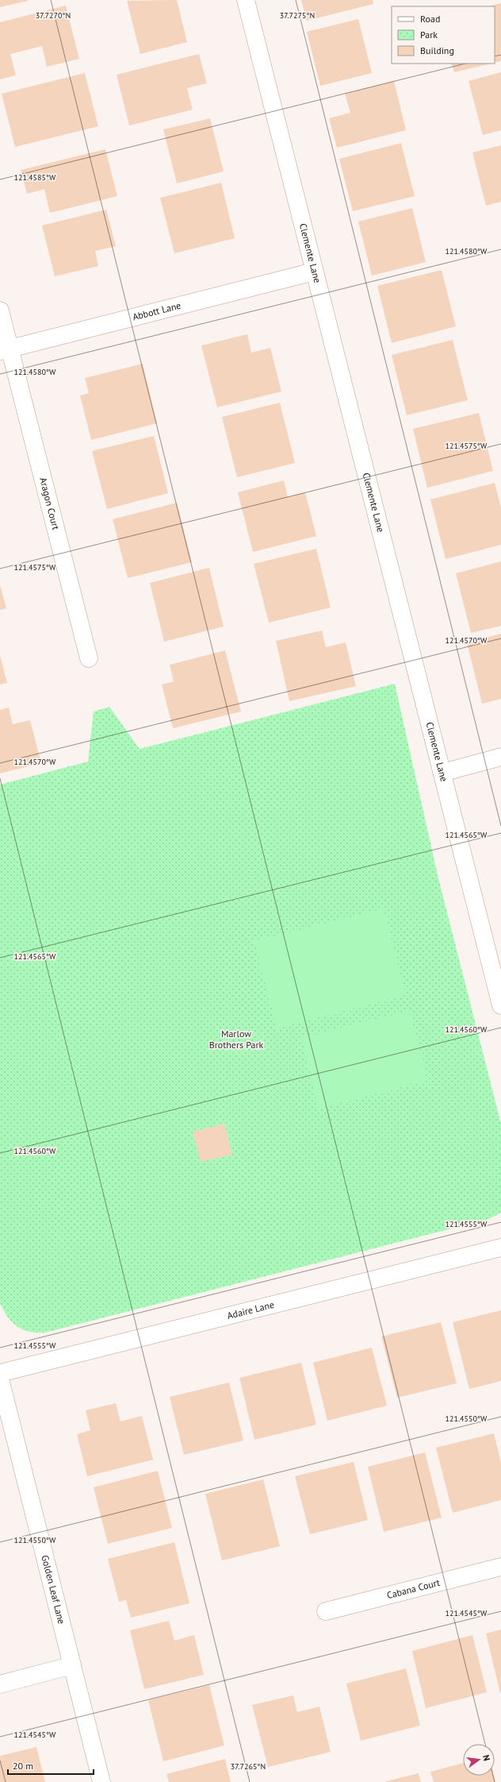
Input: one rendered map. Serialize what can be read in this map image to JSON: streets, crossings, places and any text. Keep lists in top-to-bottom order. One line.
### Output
{"streets":{"street":["Clemente Lane","Abbott Lane","Aragon Court","Adaire Lane","Cabana Court","Golden Leaf Lane"]},"crossings":[["Clemente Lane","Abbott Lane"],["Abbott Lane","Aragon Court"]],"parks":["Marlow Brothers Park"],"legend":["Road","Park","Building"],"scale_bar":"20 m","north":"right","coordinates":["37.7270°N","37.7275°N","121.4585°W","121.4580°W","121.4575°W","121.4570°W","121.4565°W","121.4560°W","121.4555°W","121.4550°W","121.4545°W","37.7265°N"]}
